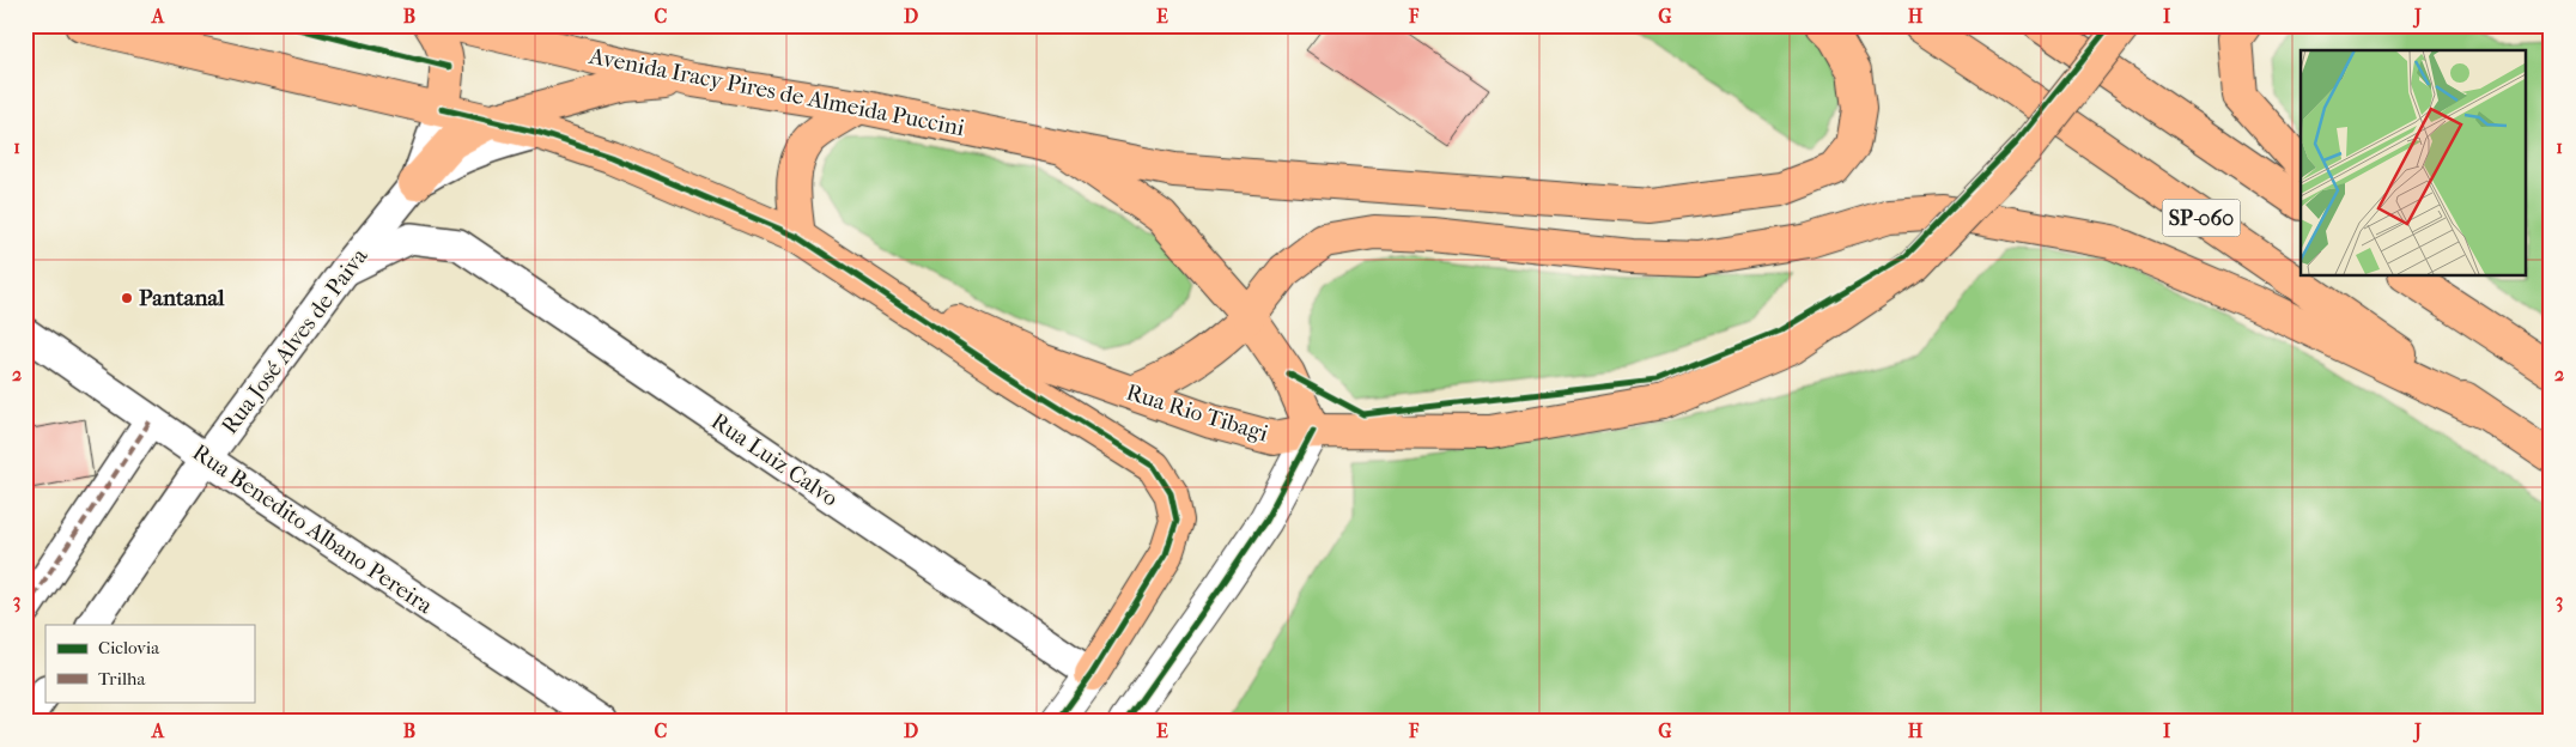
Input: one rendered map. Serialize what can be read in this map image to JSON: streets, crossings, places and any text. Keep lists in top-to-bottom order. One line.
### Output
{"streets":{"main road":["Avenida Iracy Pires de Almeida Puccini","SP-060","Rua Rio Tibagi"],"street":["Rua José Alves de Paiva","Rua Luiz Calvo","Rua Benedito Albano Pereira"]},"crossings":[["Rua José Alves de Paiva","Rua Luiz Calvo"],["Rua José Alves de Paiva","Rua Benedito Albano Pereira"]],"places":["Pantanal"],"legend":["Ciclovia","Trilha"],"grid":{"columns":["A","B","C","D","E","F","G","H","I","J"],"rows":["1","2","3"]}}
